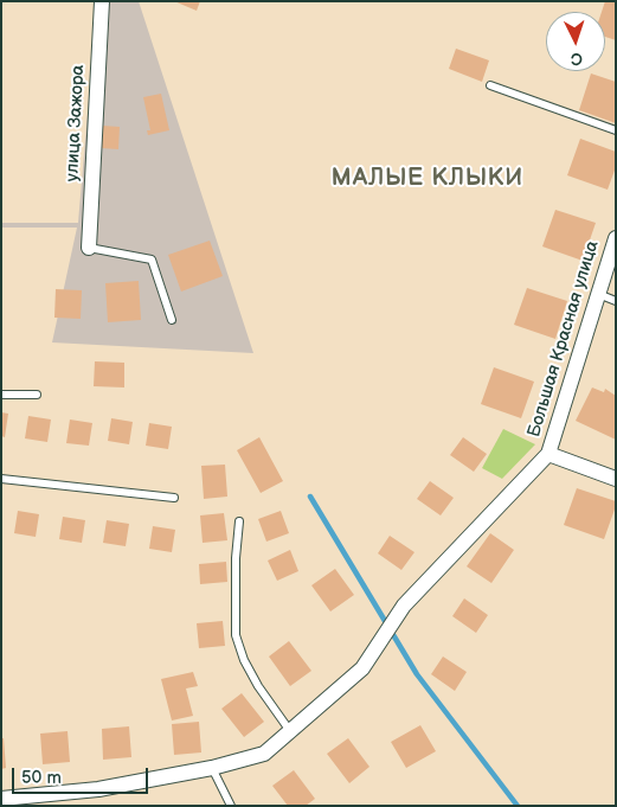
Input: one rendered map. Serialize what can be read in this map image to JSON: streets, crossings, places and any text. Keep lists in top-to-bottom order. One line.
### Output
{"streets":{"street":["улица Зажора","Большая Красная улица"]},"districts":["МАЛЫЕ КЛЫКИ"],"scale_bar":"50 m","north":"bottom"}
